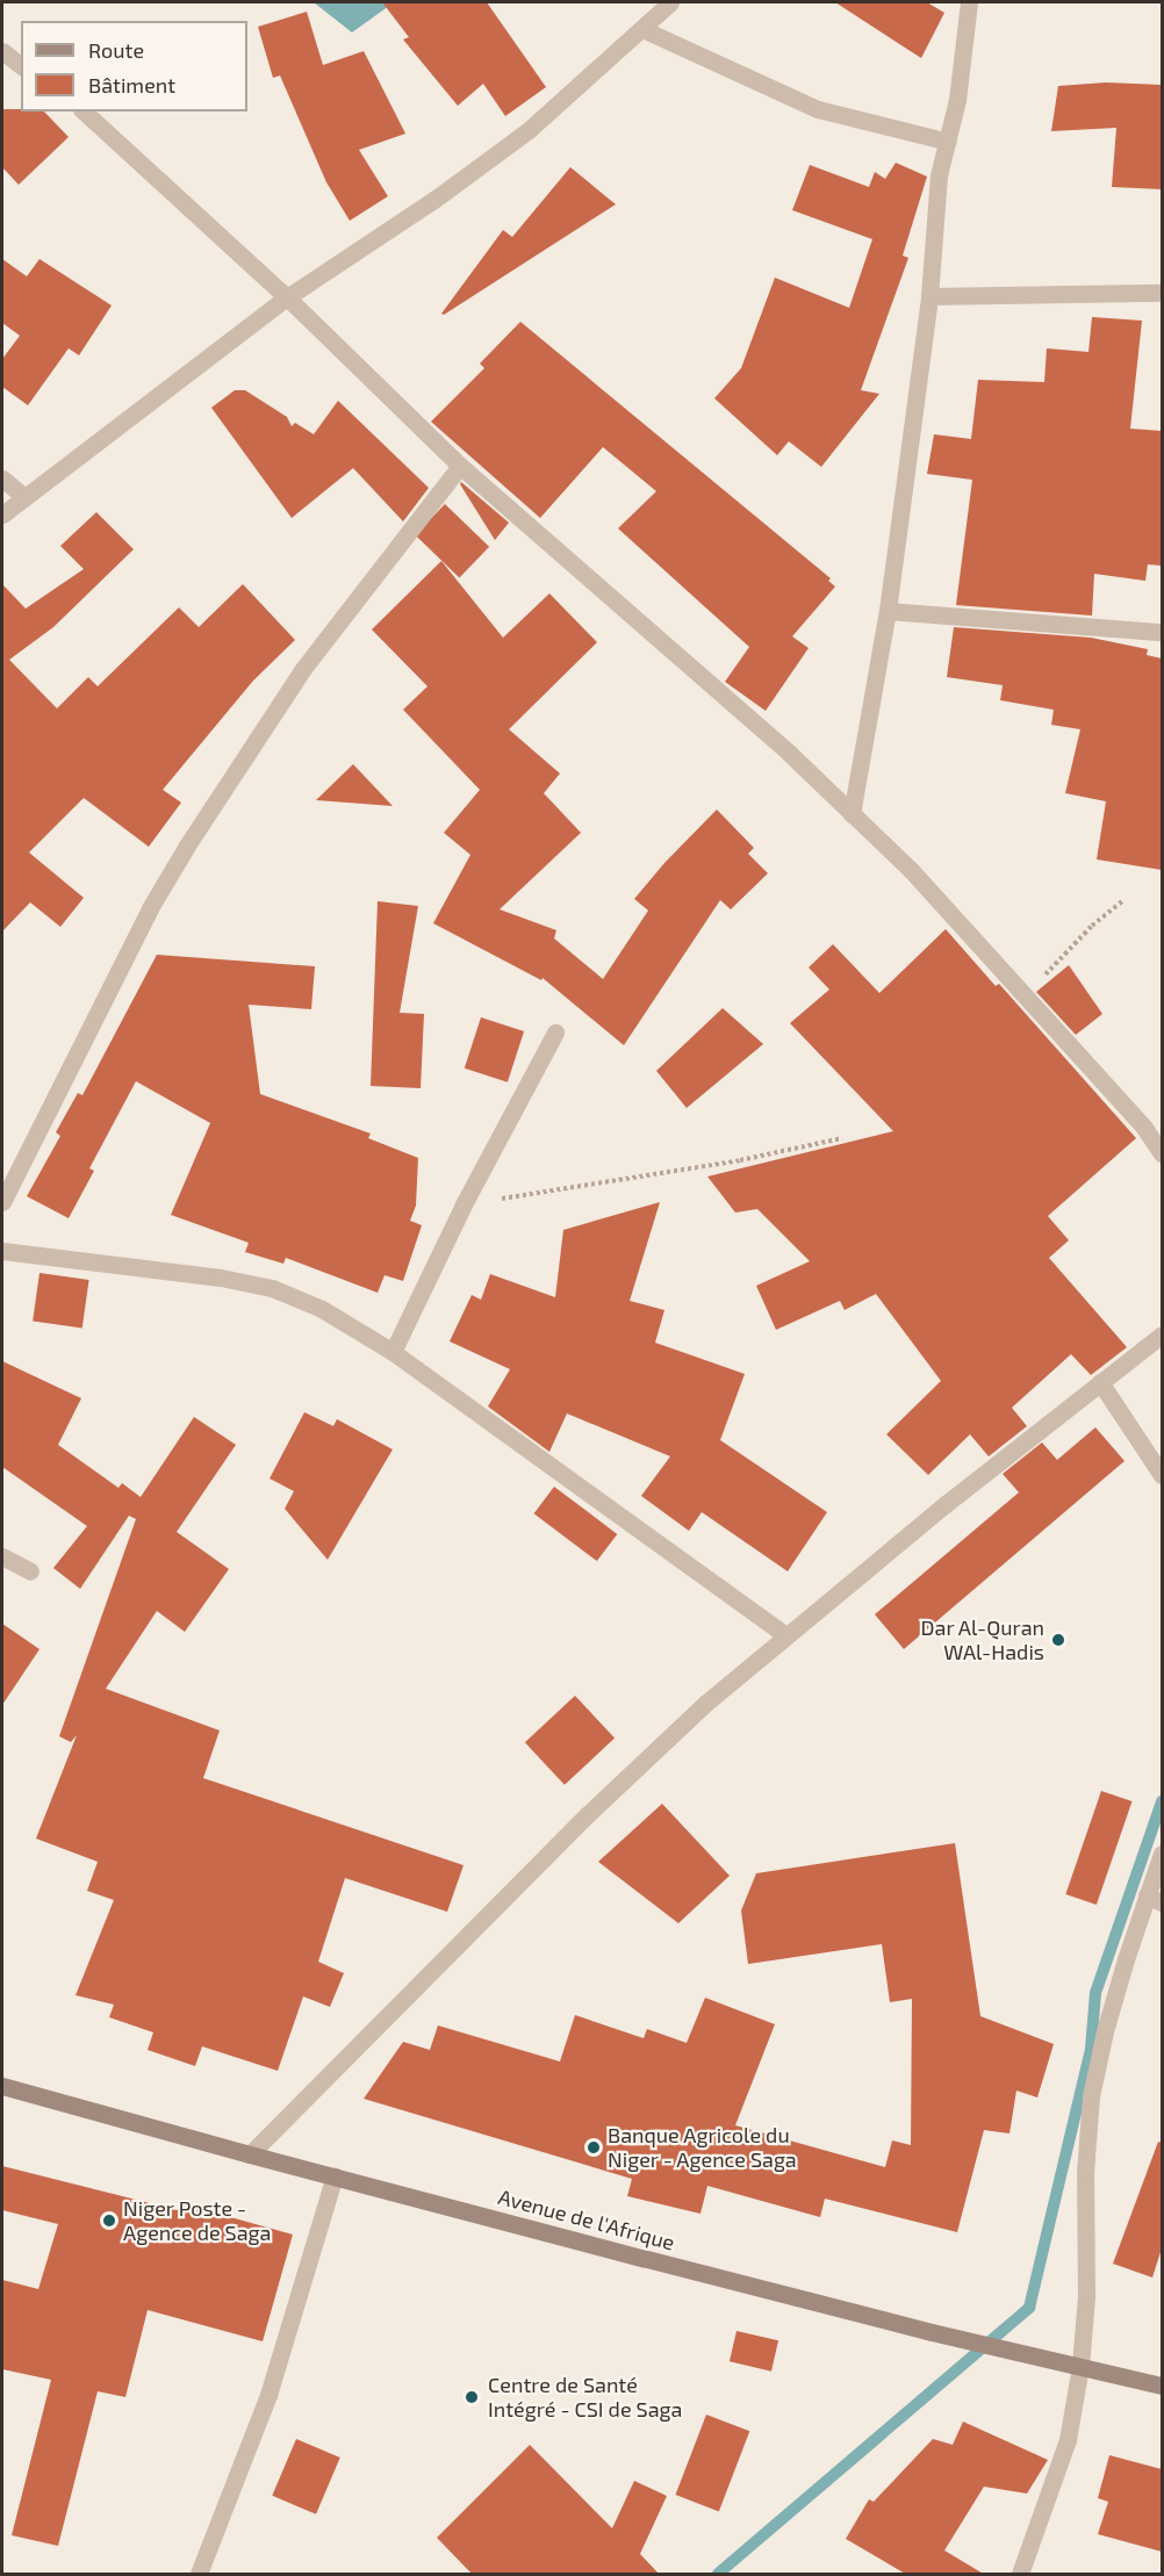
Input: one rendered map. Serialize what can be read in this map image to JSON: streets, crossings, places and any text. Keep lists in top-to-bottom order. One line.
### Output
{"streets":{"main road":["Avenue de l'Afrique"]},"places":["Dar Al-Quran WAl-Hadis","Banque Agricole du Niger - Agence Saga","Niger Poste - Agence de Saga","Centre de Santé Intégré - CSI de Saga"],"legend":["Route","Bâtiment"]}
